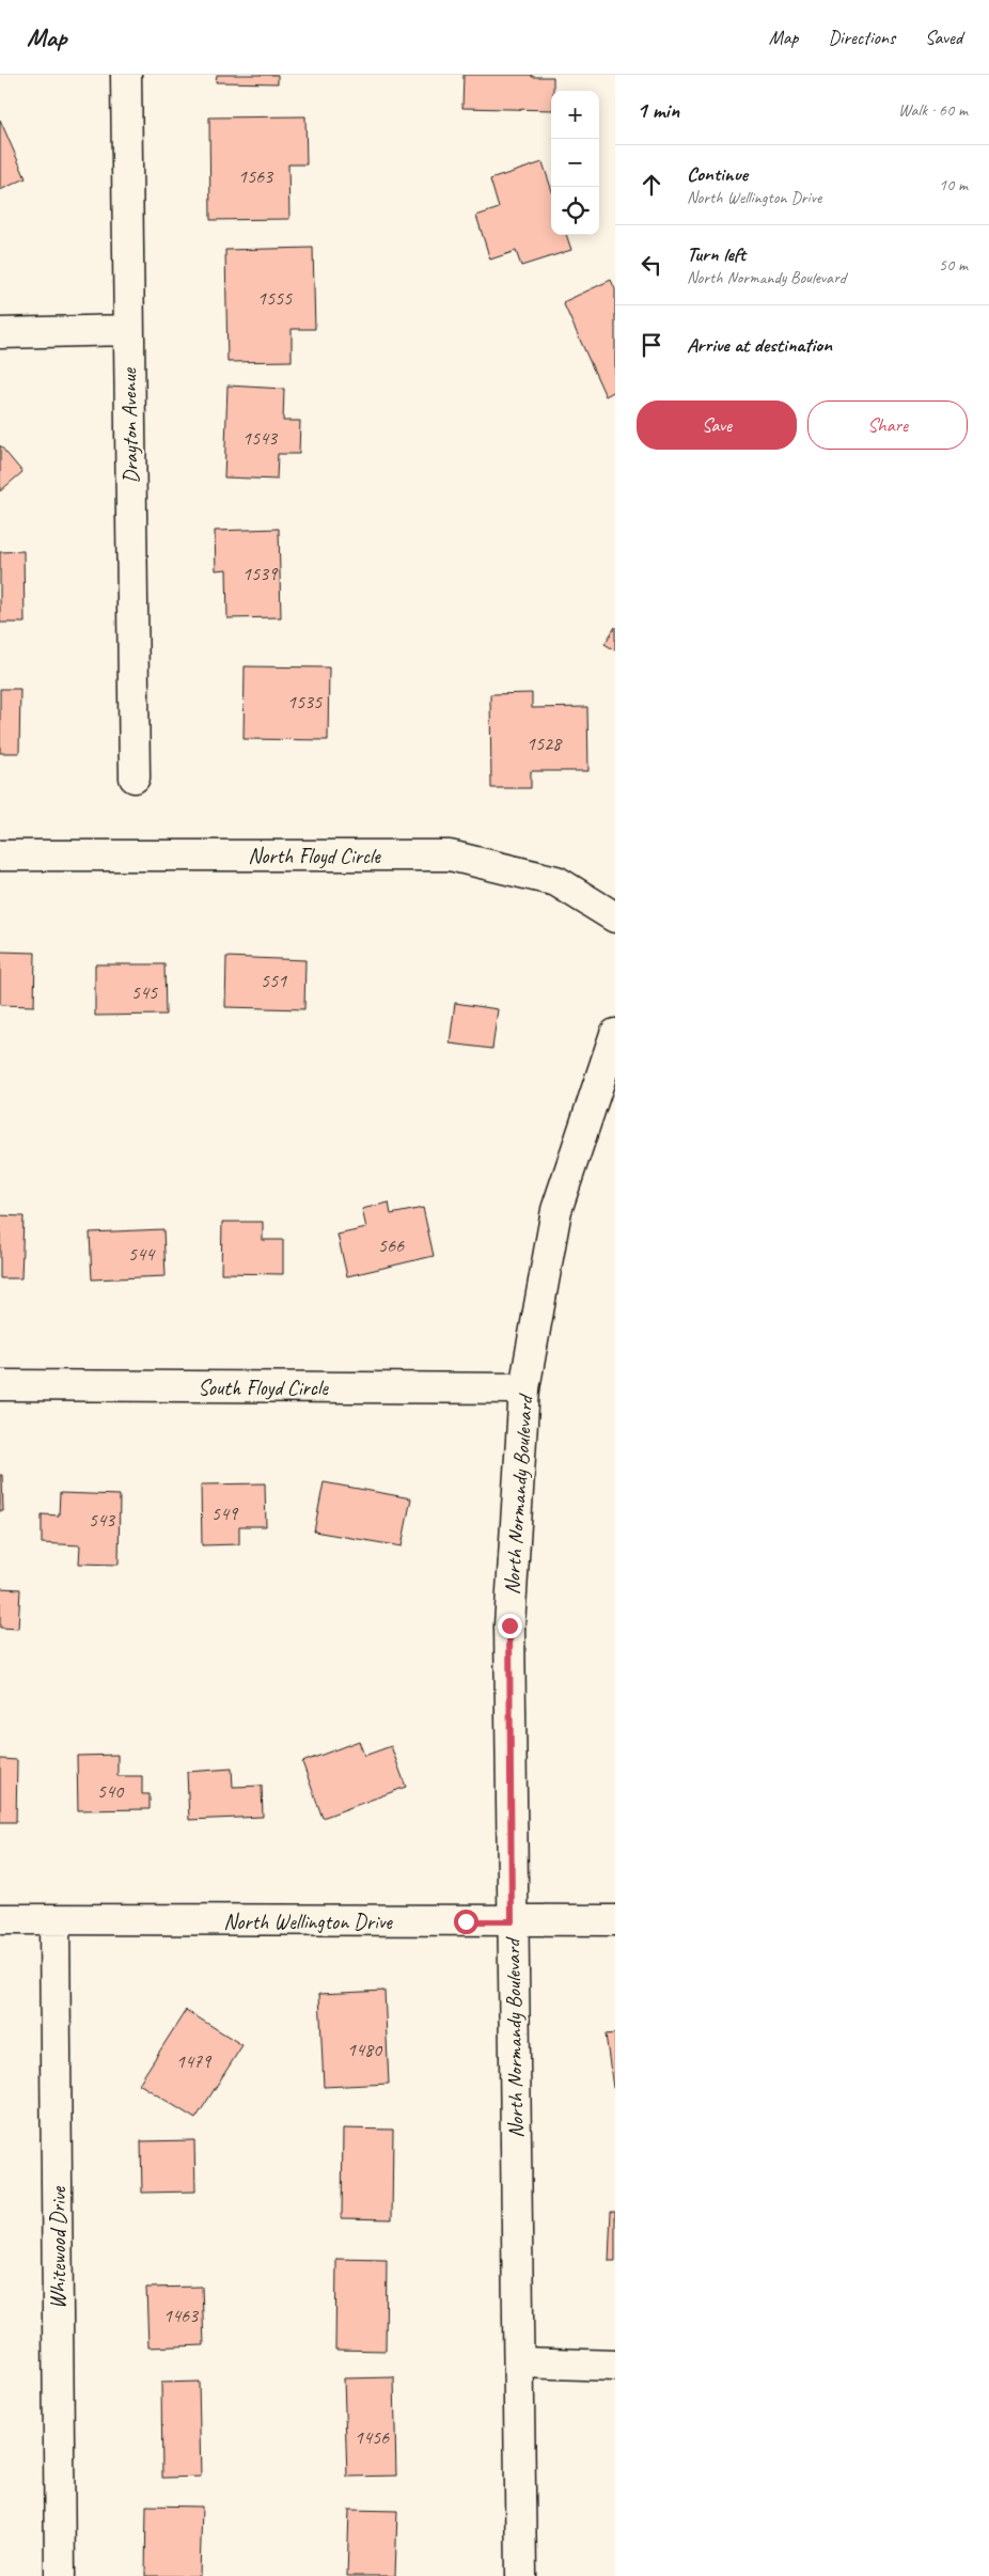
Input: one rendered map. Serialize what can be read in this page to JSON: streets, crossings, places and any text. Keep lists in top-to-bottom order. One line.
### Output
{"streets":{"street":["Drayton Avenue","North Floyd Circle","South Floyd Circle","North Normandy Boulevard","North Wellington Drive","Whitewood Drive"]},"crossings":[["South Floyd Circle","North Normandy Boulevard"],["North Normandy Boulevard","North Wellington Drive"],["North Wellington Drive","Whitewood Drive"]],"house_numbers":["1563","1555","1543","1539","1535","1528","551","545","566","544","549","543","540","1480","1479","1463","1456"],"page":{"header":"Map","nav":["Map","Directions","Saved"],"heading":["1 min","Walk · 60 m"],"map_buttons":["+","−"],"list":[["Continue","North Wellington Drive","10 m"],["Turn left","North Normandy Boulevard","50 m"],"Arrive at destination"],"buttons":["Save","Share"]}}
